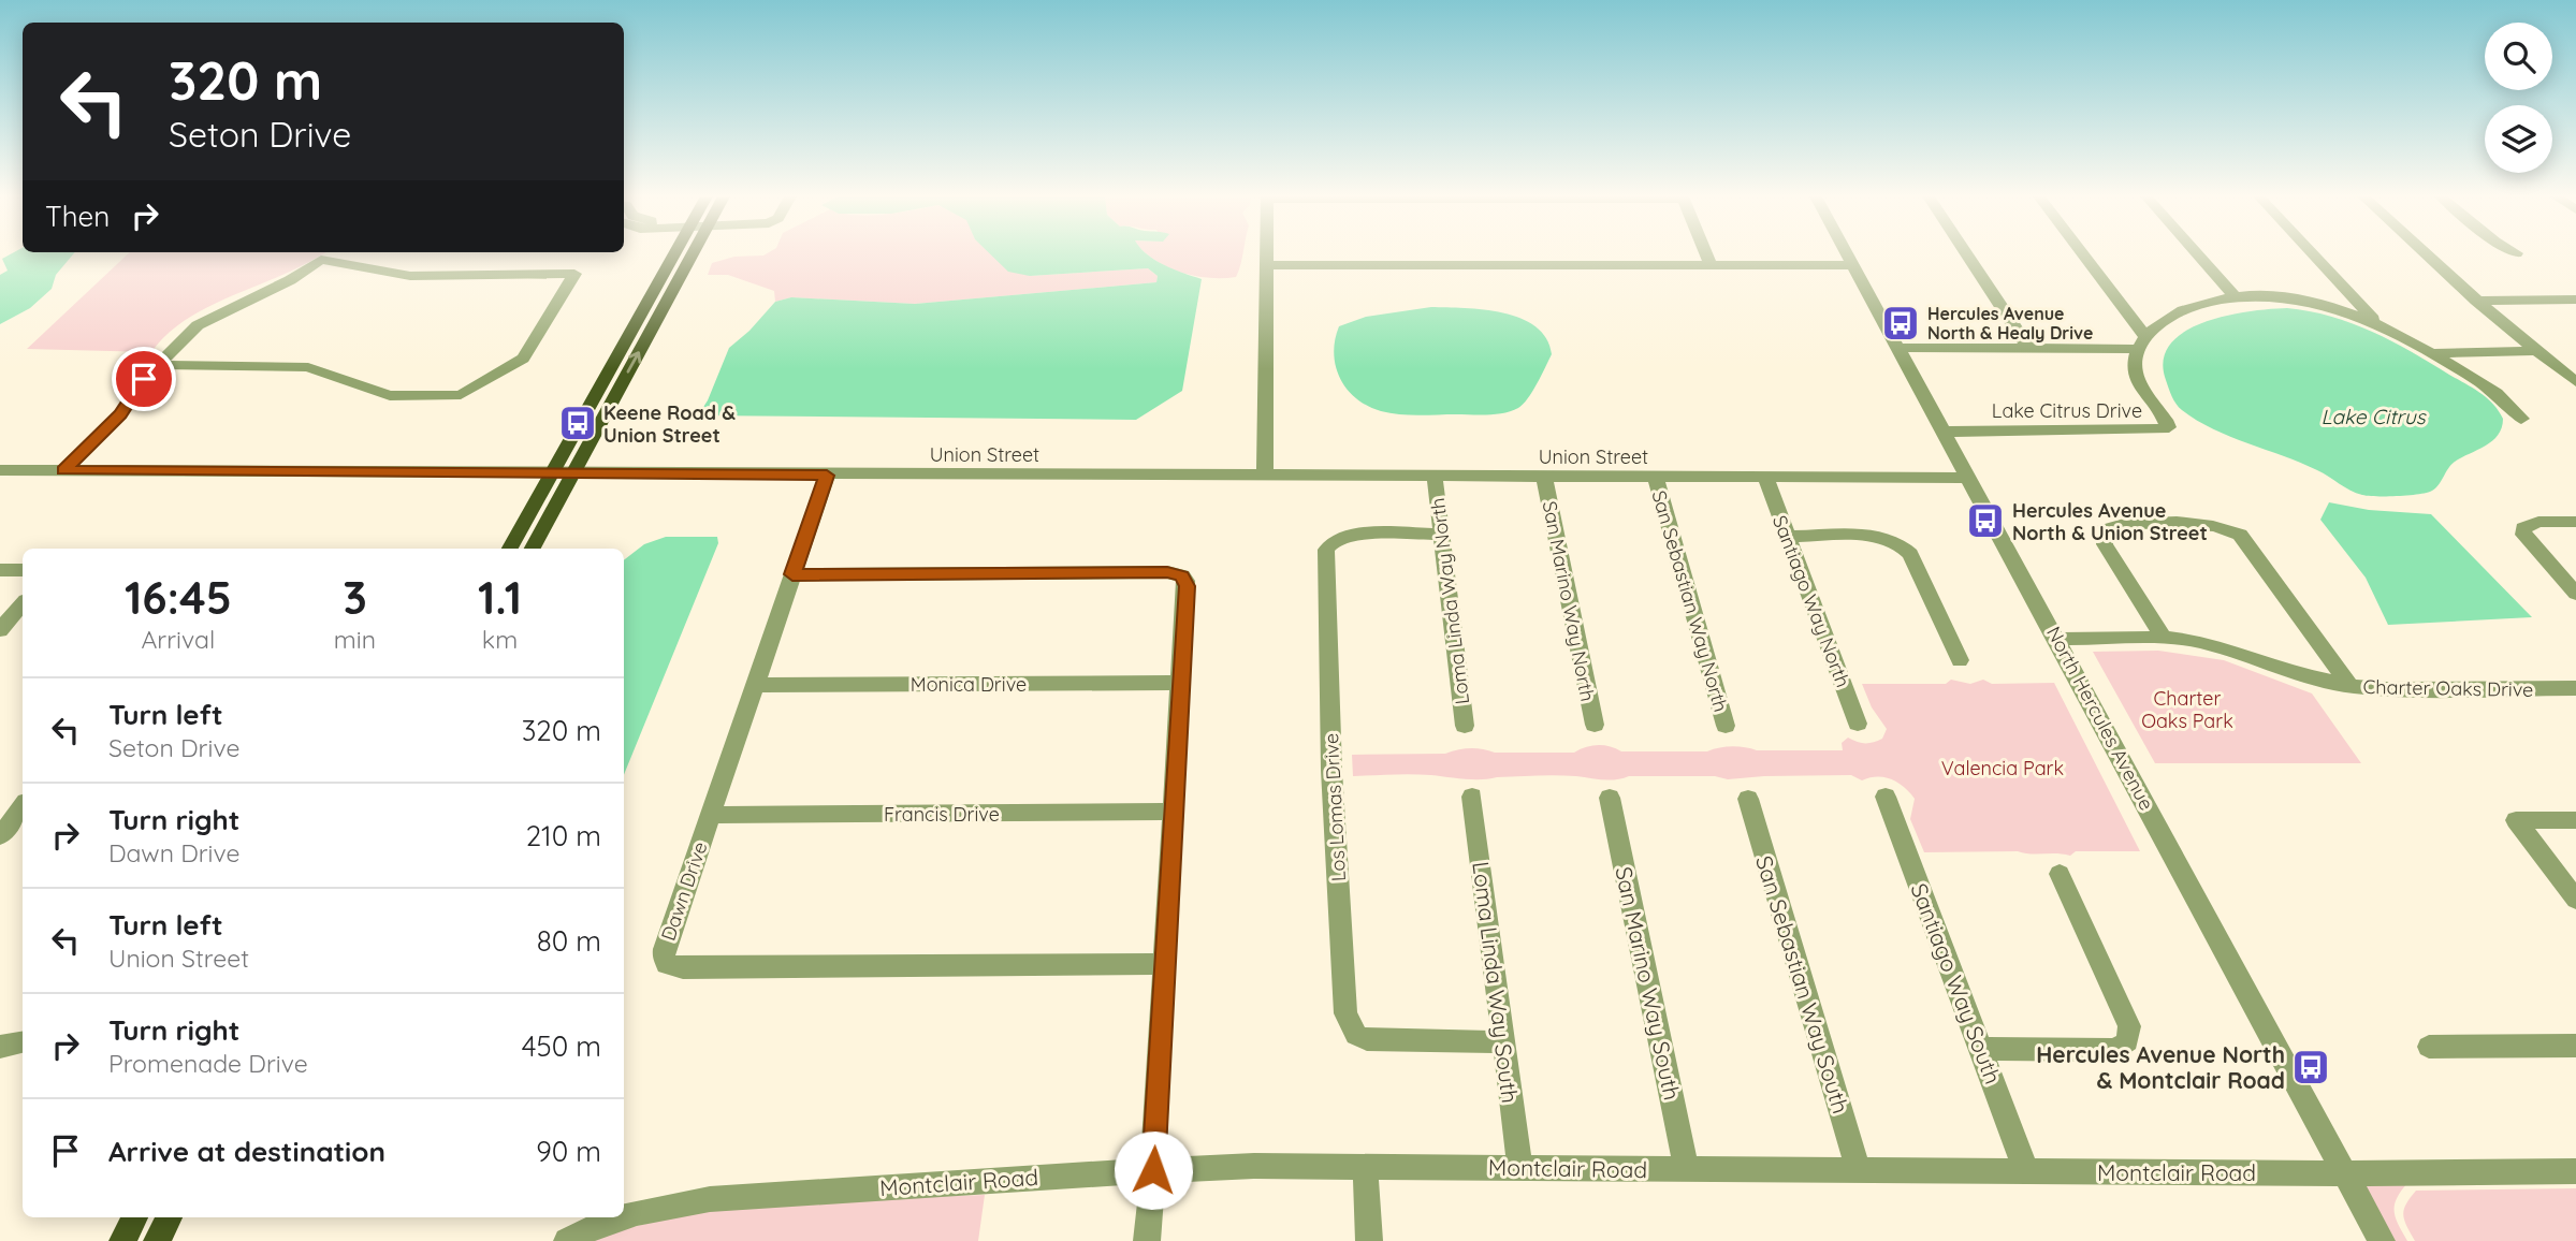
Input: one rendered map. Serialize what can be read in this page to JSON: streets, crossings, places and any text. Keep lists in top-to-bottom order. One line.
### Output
{"streets":{"street":["Lake Citrus Drive","Union Street","Loma Linda Way North","San Marino Way North","San Sebastian Way North","Santiago Way North","Monica Drive","Charter Oaks Drive","North Hercules Avenue","Los Lomas Drive","Francis Drive","Dawn Drive","Loma Linda Way South","San Marino Way South","Santiago Way South","San Sebastian Way South","Montclair Road"]},"crossings":[["Lake Citrus Drive","North Hercules Avenue"],["Union Street","Loma Linda Way North"],["Union Street","San Marino Way North"],["Union Street","San Sebastian Way North"],["Union Street","Santiago Way North"],["Union Street","North Hercules Avenue"],["Union Street","Dawn Drive"],["Loma Linda Way North","Los Lomas Drive"],["Monica Drive","Dawn Drive"],["Charter Oaks Drive","North Hercules Avenue"],["North Hercules Avenue","Montclair Road"],["Los Lomas Drive","Loma Linda Way South"],["Francis Drive","Dawn Drive"],["Loma Linda Way South","Montclair Road"],["San Marino Way South","Montclair Road"],["Santiago Way South","Montclair Road"],["San Sebastian Way South","Montclair Road"]],"water":["Lake Citrus"],"parks":["Charter Oaks Park","Valencia Park"],"places":{"bus stop":["Hercules Avenue North & Healy Drive","Keene Road & Union Street","Hercules Avenue North & Union Street","Hercules Avenue North & Montclair Road"]},"page":{"turn":["320 m","Seton Drive"],"then":"Then","eta":["16:45","Arrival","3","min","1.1","km"],"list":[{"name":"Turn left","note":"Seton Drive","value":"320 m"},{"name":"Turn right","note":"Dawn Drive","value":"210 m"},{"name":"Turn left","note":"Union Street","value":"80 m"},{"name":"Turn right","note":"Promenade Drive","value":"450 m"},{"name":"Arrive at destination","value":"90 m"}]}}
